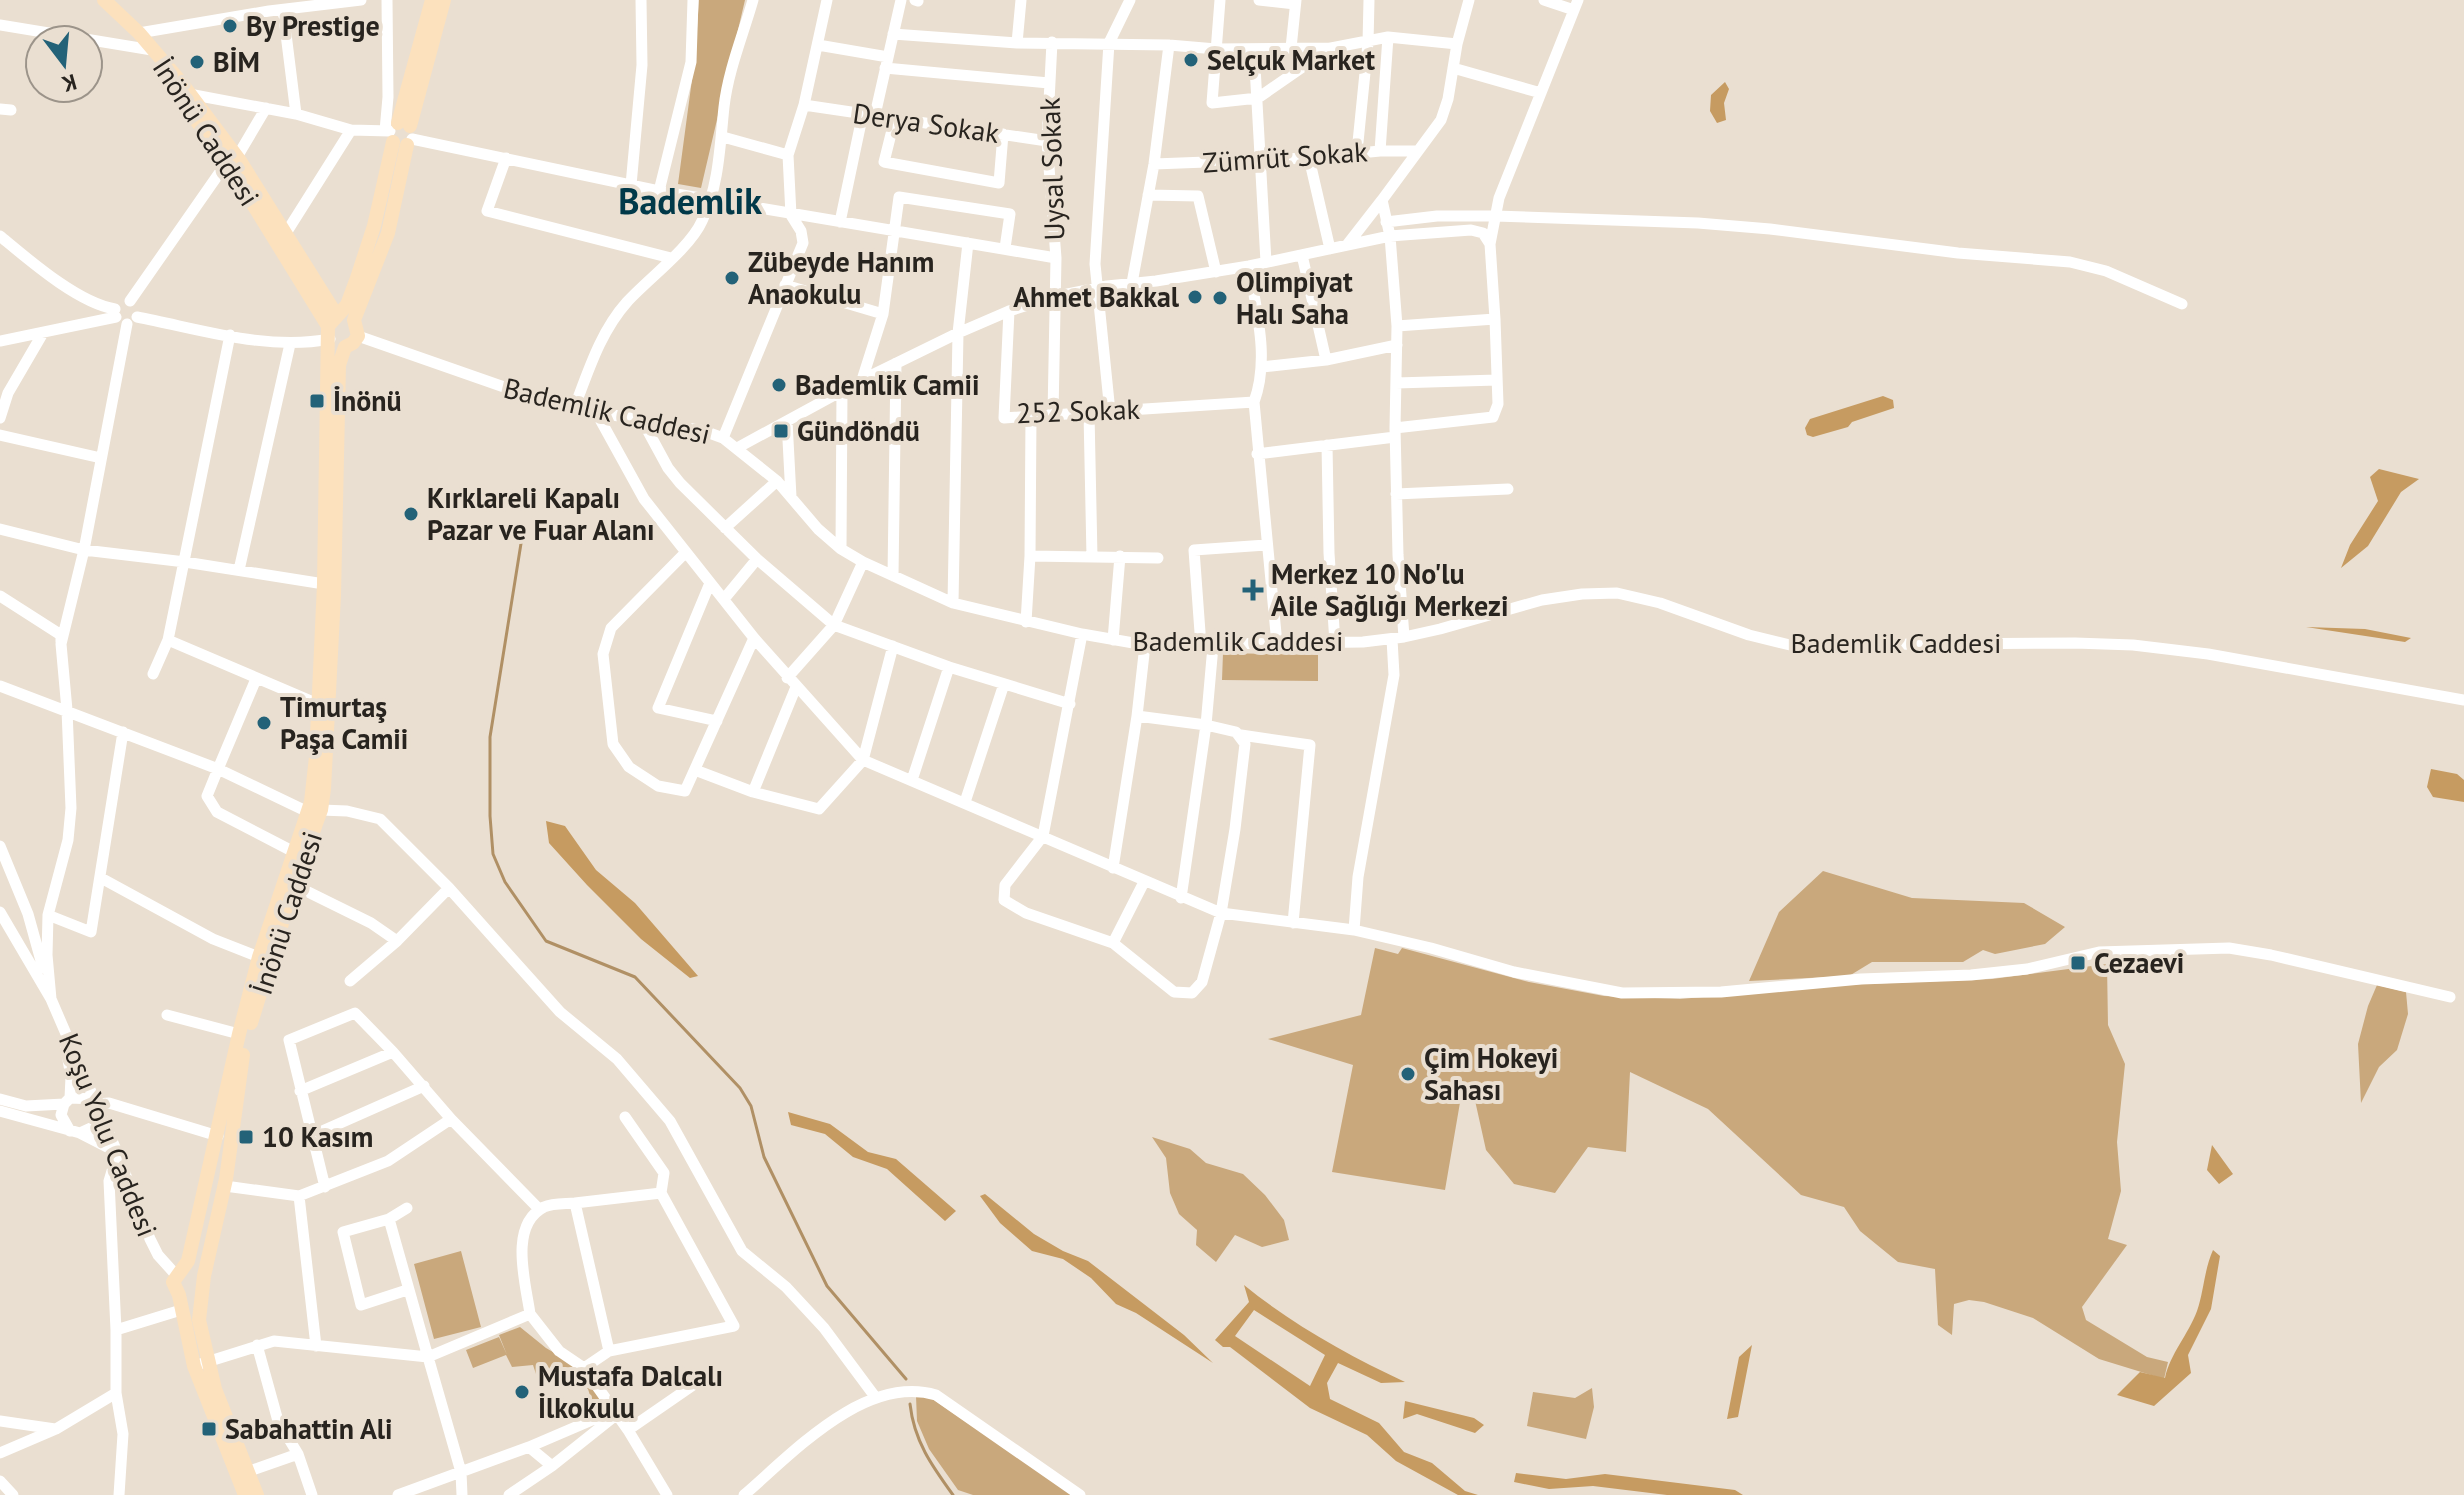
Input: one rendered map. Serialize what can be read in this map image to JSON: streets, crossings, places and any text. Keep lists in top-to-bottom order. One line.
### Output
{"streets":{"main road":["İnönü Caddesi"],"street":["Derya Sokak","Zümrüt Sokak","Uysal Sokak","Bademlik Caddesi","252 Sokak","Koşu Yolu Caddesi"]},"crossings":[["Derya Sokak","Uysal Sokak"],["İnönü Caddesi","Koşu Yolu Caddesi"],["Uysal Sokak","252 Sokak"]],"districts":["Bademlik"],"places":{"other":["By Prestige","Selçuk Market","BİM","Zübeyde Hanım Anaokulu","Ahmet Bakkal","Olimpiyat Halı Saha","Bademlik Camii","Kırklareli Kapalı Pazar ve Fuar Alanı","Timurtaş Paşa Camii","Çim Hokeyi Sahası","Mustafa Dalcalı İlkokulu"],"transit":["İnönü","Gündöndü","Cezaevi","10 Kasım","Sabahattin Ali"],"health":["Merkez 10 No'lu Aile Sağlığı Merkezi"]},"north":"bottom"}
